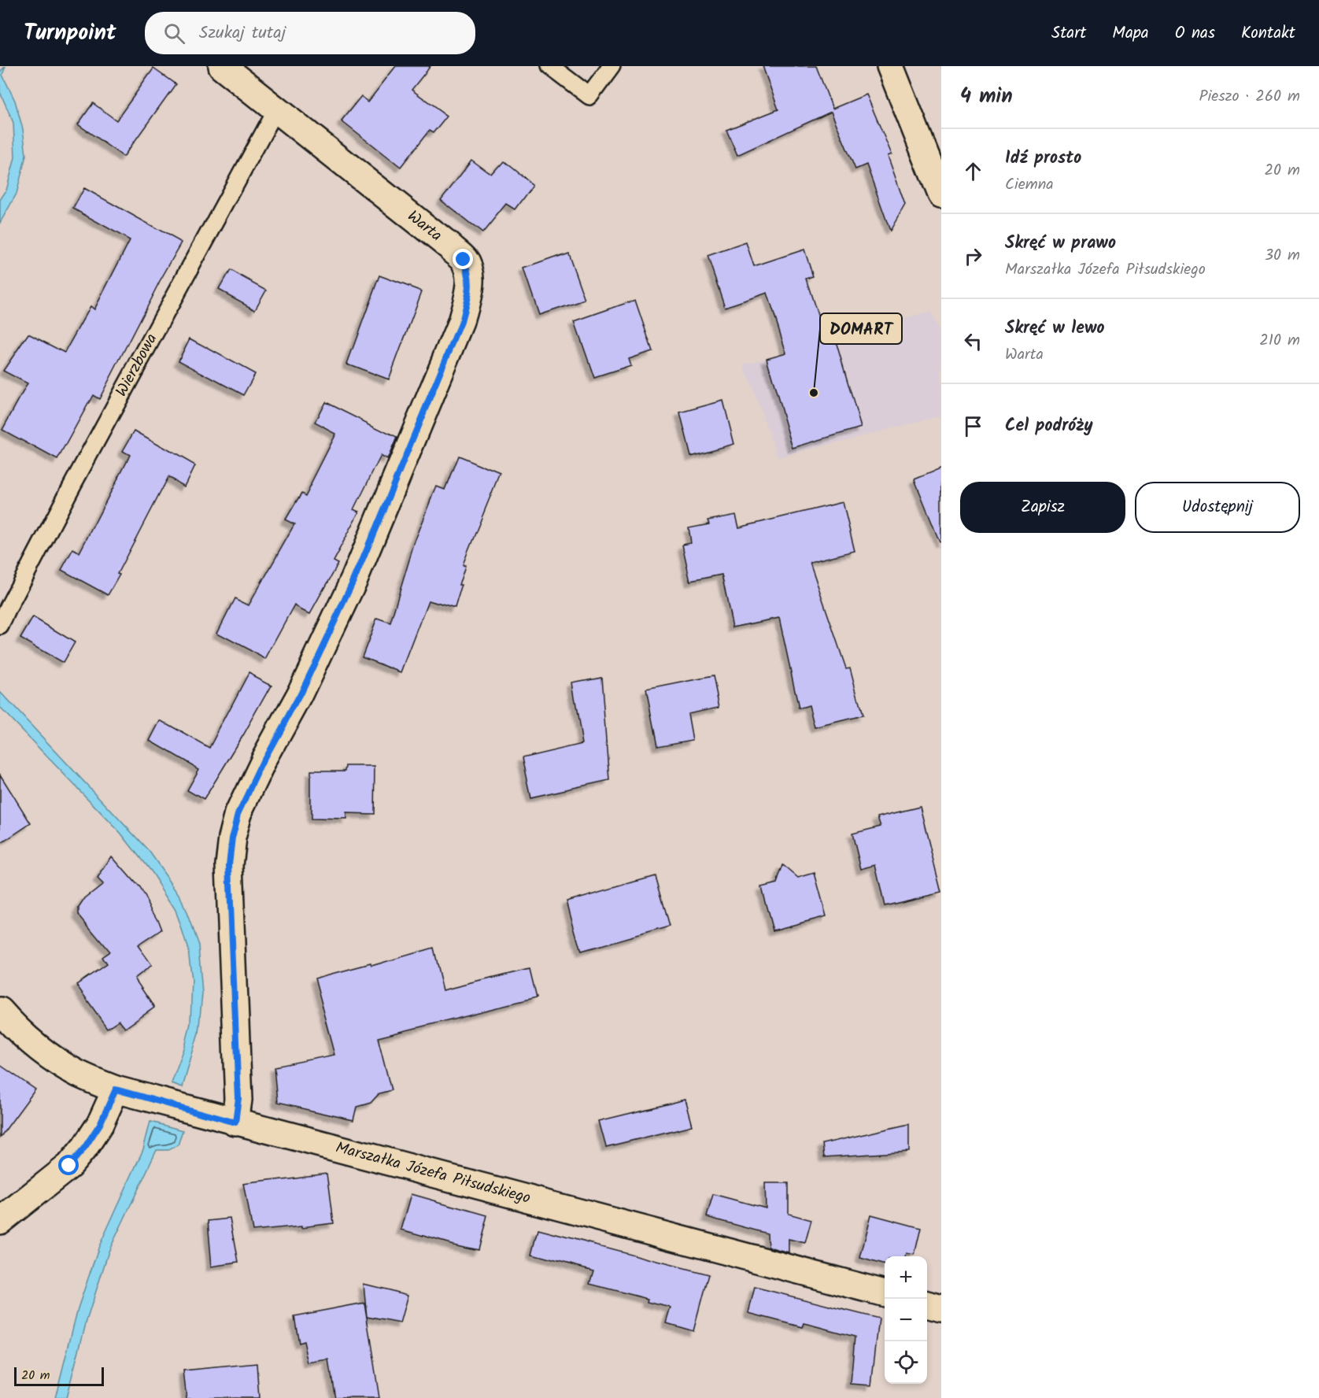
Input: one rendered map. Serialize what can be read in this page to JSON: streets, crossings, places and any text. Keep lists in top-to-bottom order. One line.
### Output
{"streets":{"street":["Warta","Marszałka Józefa Piłsudskiego"],"lane":["Wierzbowa"]},"crossings":[["Warta","Wierzbowa"],["Warta","Marszałka Józefa Piłsudskiego"]],"places":["DOMART"],"scale_bar":"20 m","page":{"header":"Turnpoint","search":"Szukaj tutaj","nav":["Start","Mapa","O nas","Kontakt"],"heading":["4 min","Pieszo · 260 m"],"list":[["Idź prosto","Ciemna","20 m"],["Skręć w prawo","Marszałka Józefa Piłsudskiego","30 m"],["Skręć w lewo","Warta","210 m"],"Cel podróży"],"buttons":["Zapisz","Udostępnij"],"map_buttons":["+","−"],"scale":"20 m"}}
